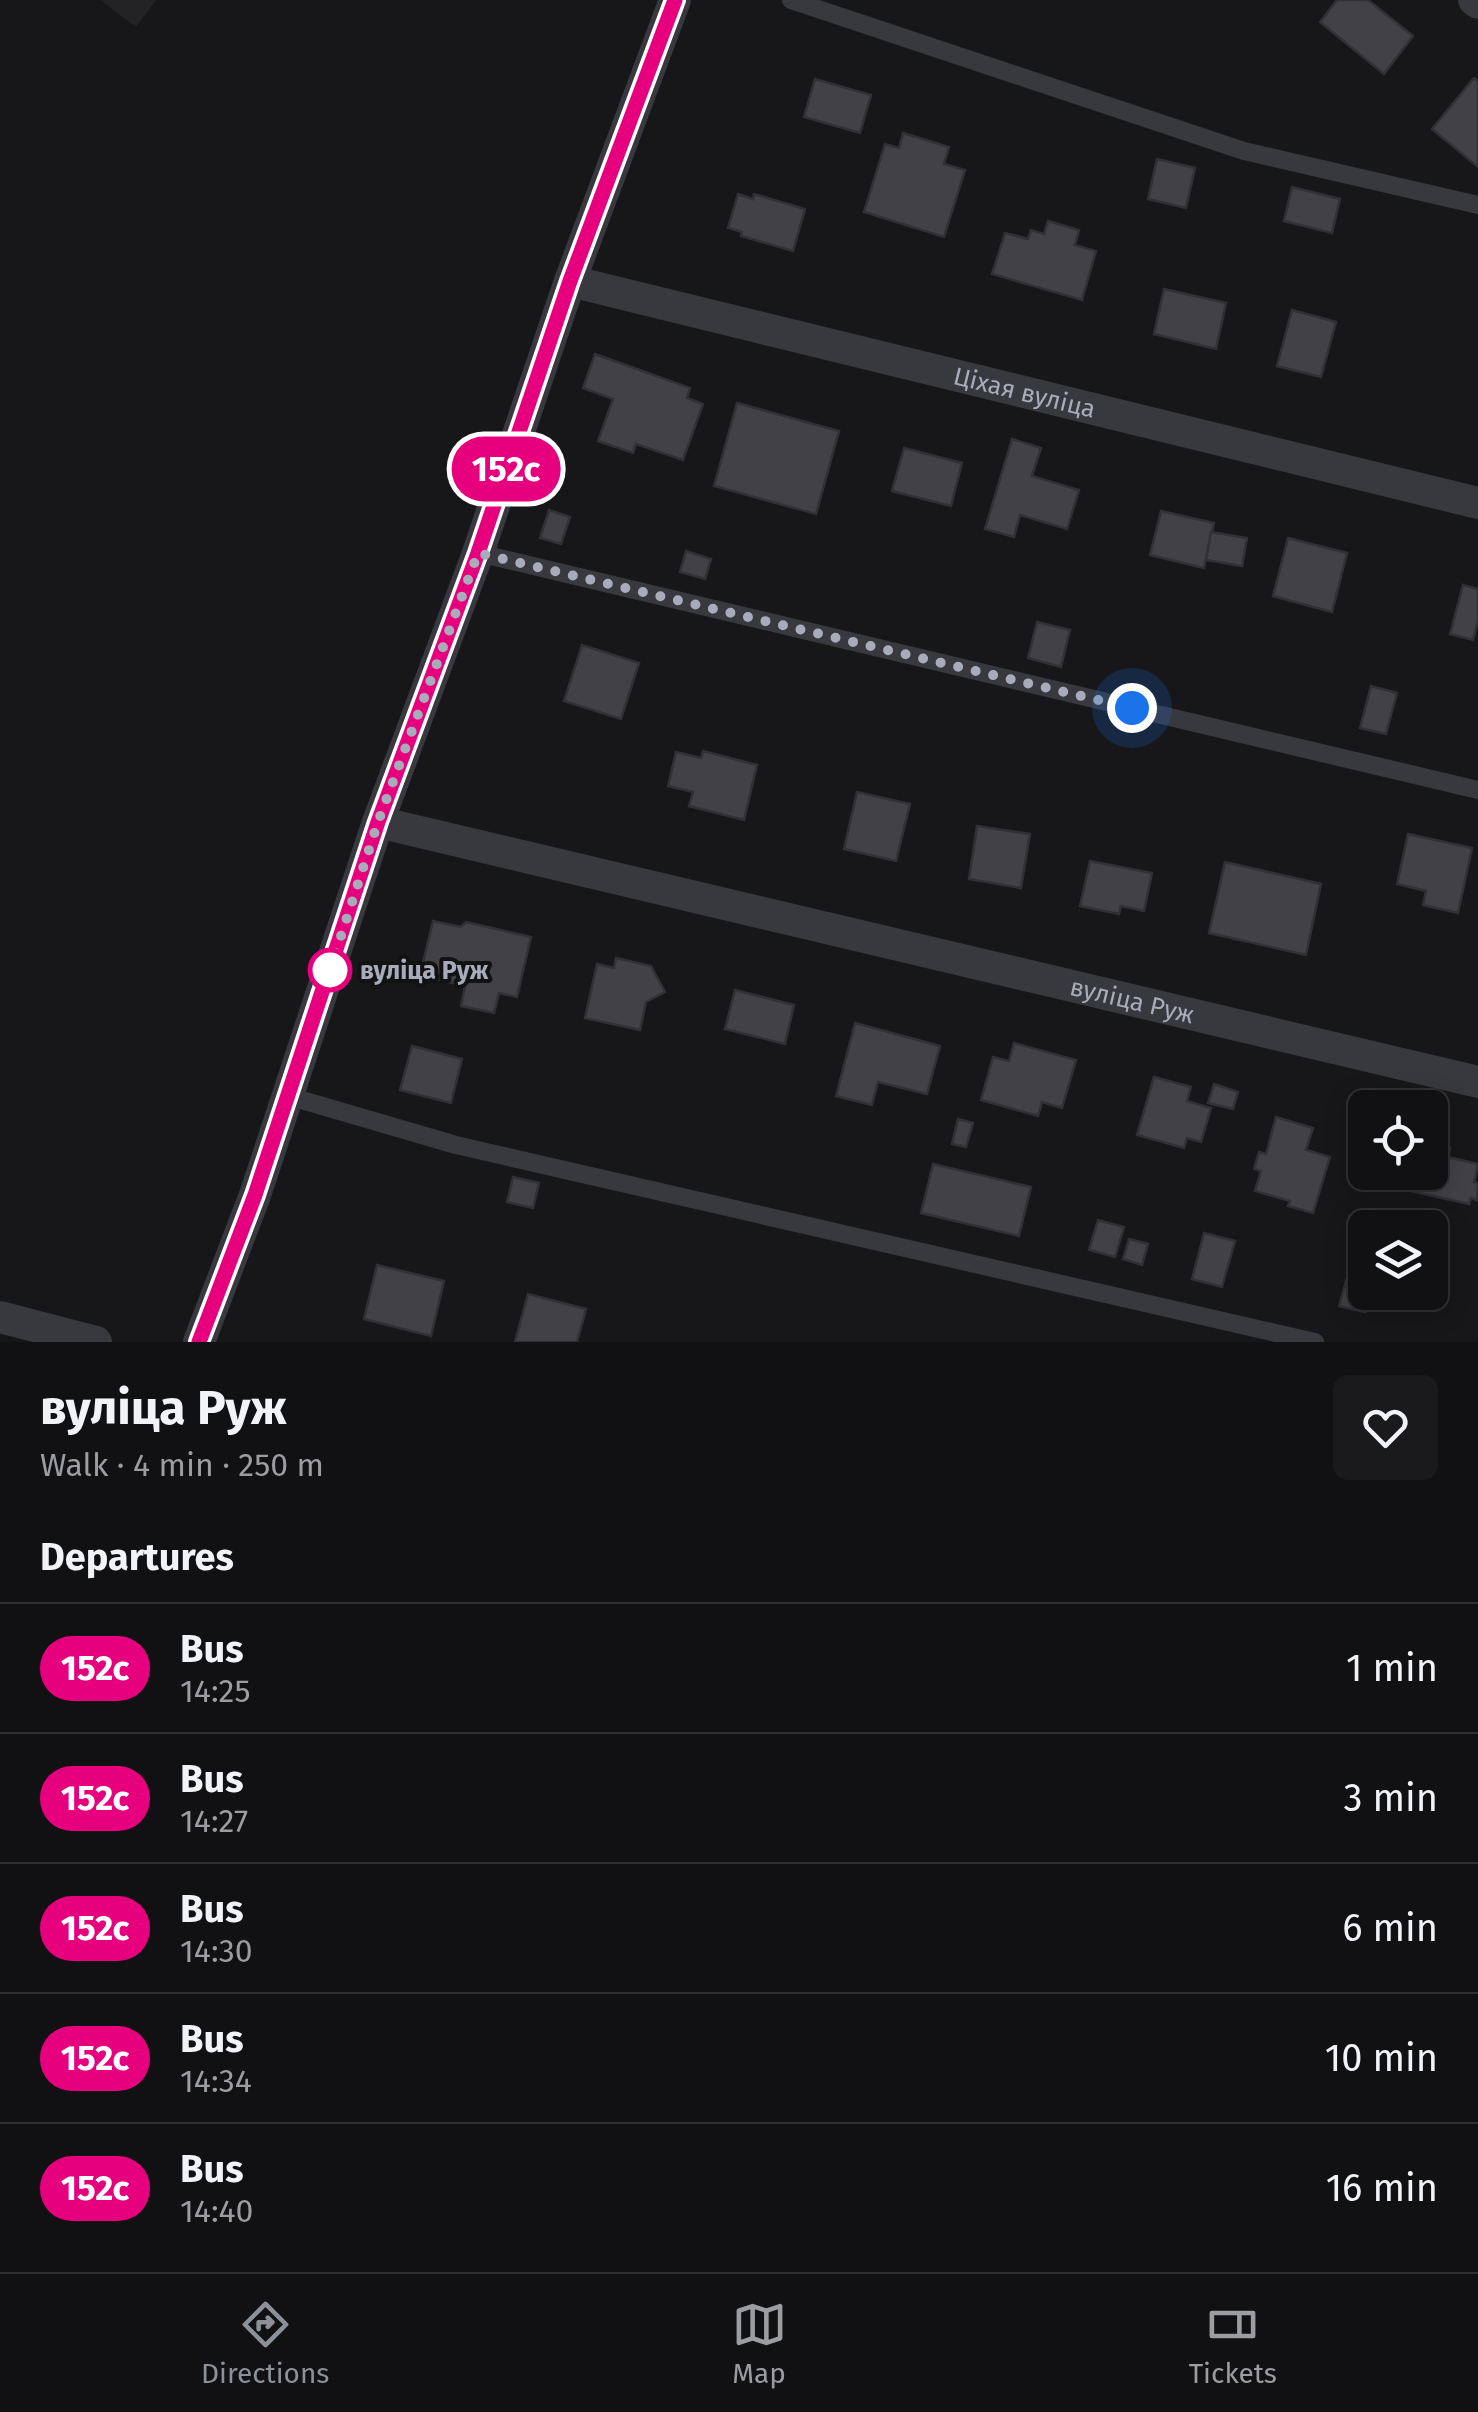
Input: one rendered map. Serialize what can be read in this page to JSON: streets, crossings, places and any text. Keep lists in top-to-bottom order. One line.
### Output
{"streets":{"street":["Ціхая вуліца","вуліца Руж"]},"places":["вуліца Руж"],"lines":["bus line 152с"],"page":{"on_map":"152с","heading":[["вуліца Руж","Walk · 4 min · 250 m"],"Departures"],"list":[{"mark":"152с","name":"Bus","note":"14:25","value":"1 min"},{"mark":"152с","name":"Bus","note":"14:27","value":"3 min"},{"mark":"152с","name":"Bus","note":"14:30","value":"6 min"},{"mark":"152с","name":"Bus","note":"14:34","value":"10 min"},{"mark":"152с","name":"Bus","note":"14:40","value":"16 min"}],"tabs":["Directions","Map","Tickets"]}}
